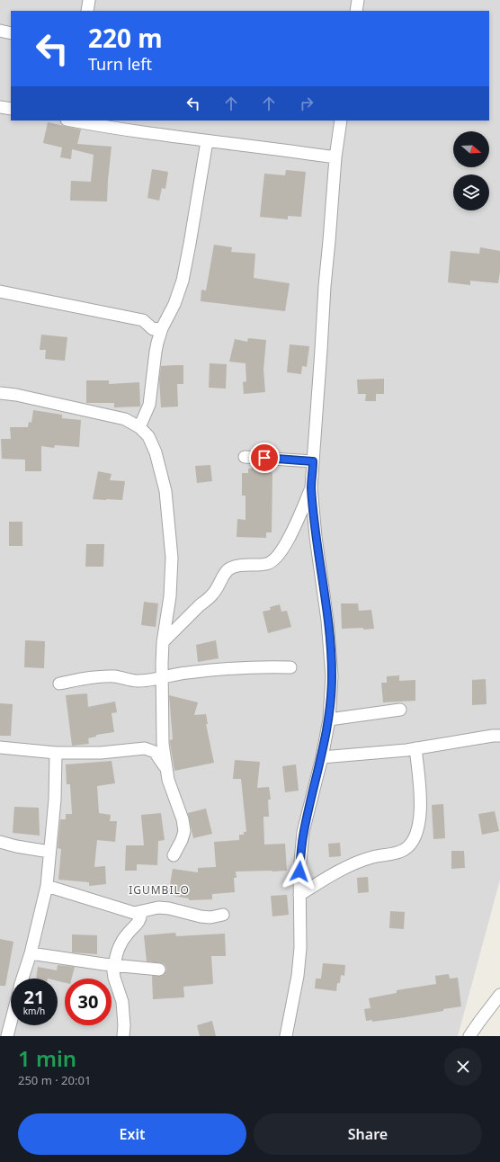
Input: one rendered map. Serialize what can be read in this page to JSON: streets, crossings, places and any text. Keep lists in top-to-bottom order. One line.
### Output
{"districts":["IGUMBILO"],"north":"right","page":{"turn":["220 m","Turn left"],"speed":"21 km/h","limit":"30","heading":["1 min","250 m · 20:01"],"buttons":["Exit","Share"]}}
